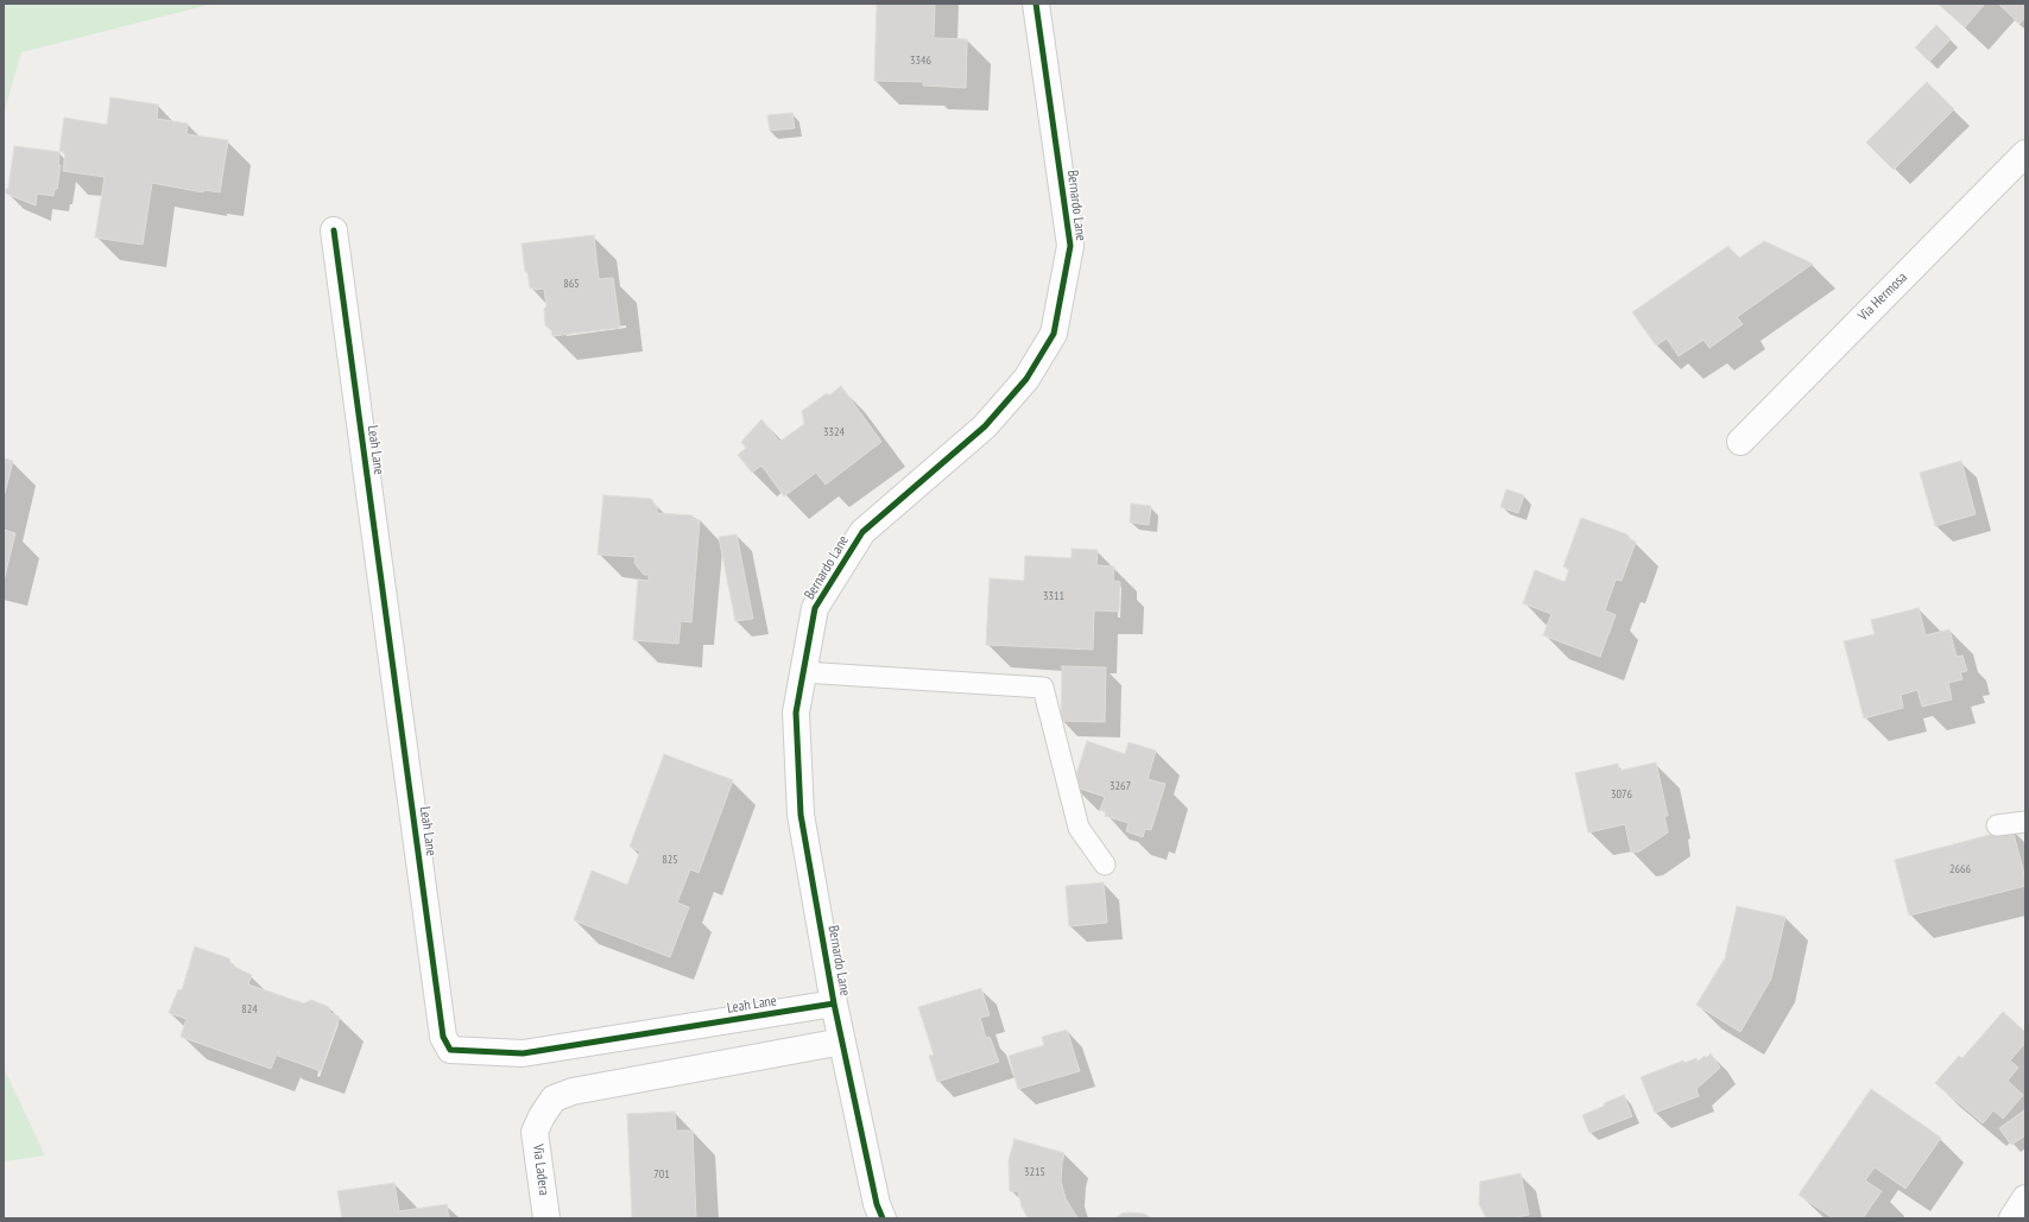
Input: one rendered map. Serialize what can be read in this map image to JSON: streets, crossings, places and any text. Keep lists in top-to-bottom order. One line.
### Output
{"streets":{"street":["Bernardo Lane","Via Hermosa","Leah Lane","Via Ladera"]},"crossings":[["Bernardo Lane","Leah Lane"],["Bernardo Lane","Via Ladera"]],"house_numbers":["3346","865","3324","3311","3267","3076","825","2666","824","3215","701"]}
